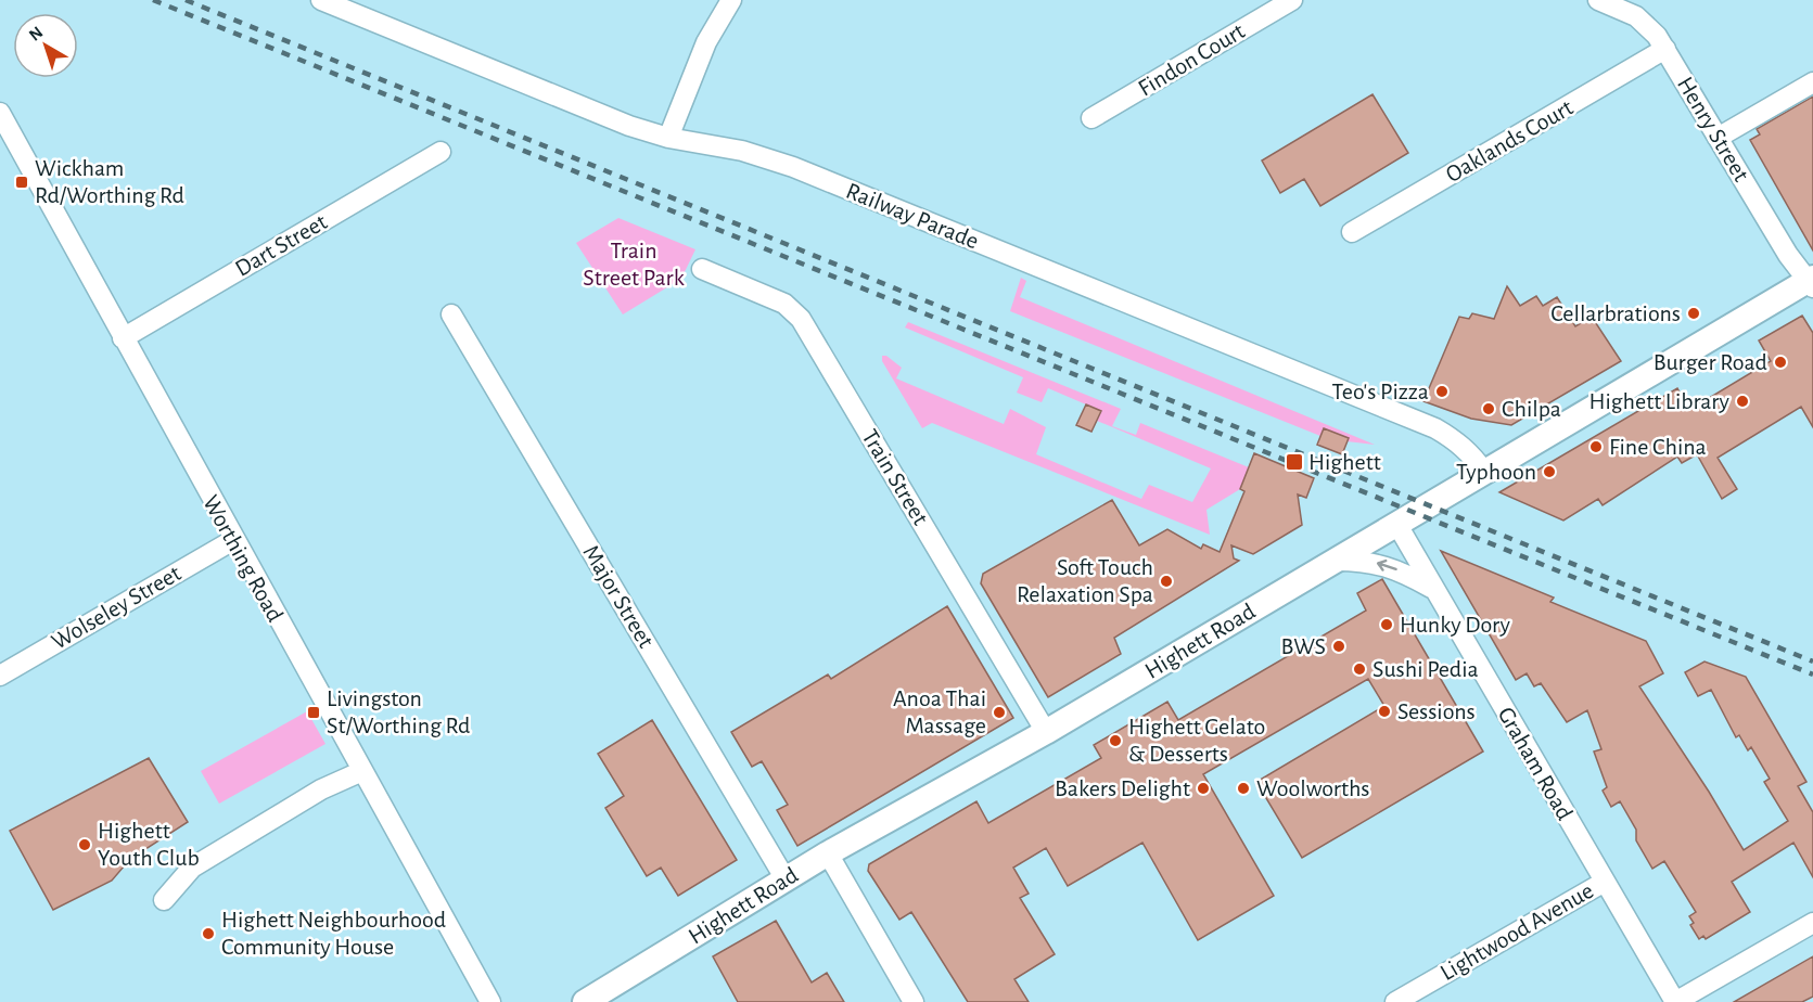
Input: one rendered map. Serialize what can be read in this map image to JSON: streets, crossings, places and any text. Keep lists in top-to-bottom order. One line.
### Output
{"streets":{"street":["Findon Court","Henry Street","Oaklands Court","Railway Parade","Dart Street","Train Street","Worthing Road","Major Street","Wolseley Street","Highett Road","Graham Road","Lightwood Avenue"]},"crossings":[["Henry Street","Oaklands Court"],["Henry Street","Highett Road"],["Railway Parade","Highett Road"],["Dart Street","Worthing Road"],["Train Street","Highett Road"],["Worthing Road","Wolseley Street"],["Major Street","Highett Road"],["Highett Road","Graham Road"],["Graham Road","Lightwood Avenue"]],"parks":["Train Street Park"],"places":{"transit":["Wickham Rd/Worthing Rd","Highett","Livingston St/Worthing Rd"],"other":["Cellarbrations","Burger Road","Teo's Pizza","Highett Library","Chilpa","Fine China","Typhoon","Soft Touch Relaxation Spa","Hunky Dory","BWS","Sushi Pedia","Sessions","Anoa Thai Massage","Highett Gelato & Desserts","Bakers Delight","Woolworths","Highett Youth Club","Highett Neighbourhood Community House"]},"north":"top left"}
